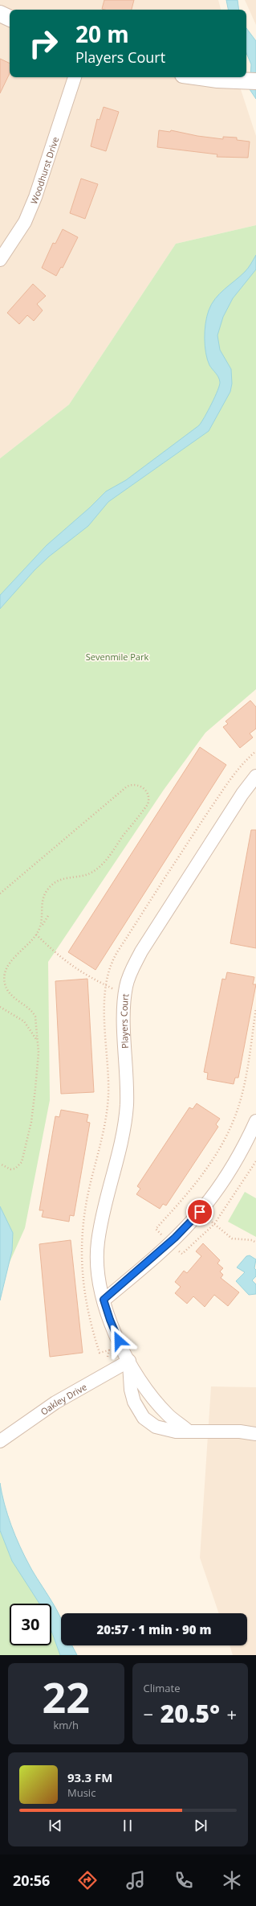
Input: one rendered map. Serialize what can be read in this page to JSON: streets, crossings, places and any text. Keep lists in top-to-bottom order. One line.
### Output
{"streets":{"street":["Woodhurst Drive","Players Court","Oakley Drive"]},"crossings":[["Players Court","Oakley Drive"]],"parks":["Sevenmile Park"],"page":{"turn":["20 m","Players Court"],"limit":"30","trip":"20:57 · 1 min · 90 m","tile":[["22","km/h"],"Climate"],"heat":["−","20.5°","+"],"song":["93.3 FM","Music"],"tabs":"20:56"}}
